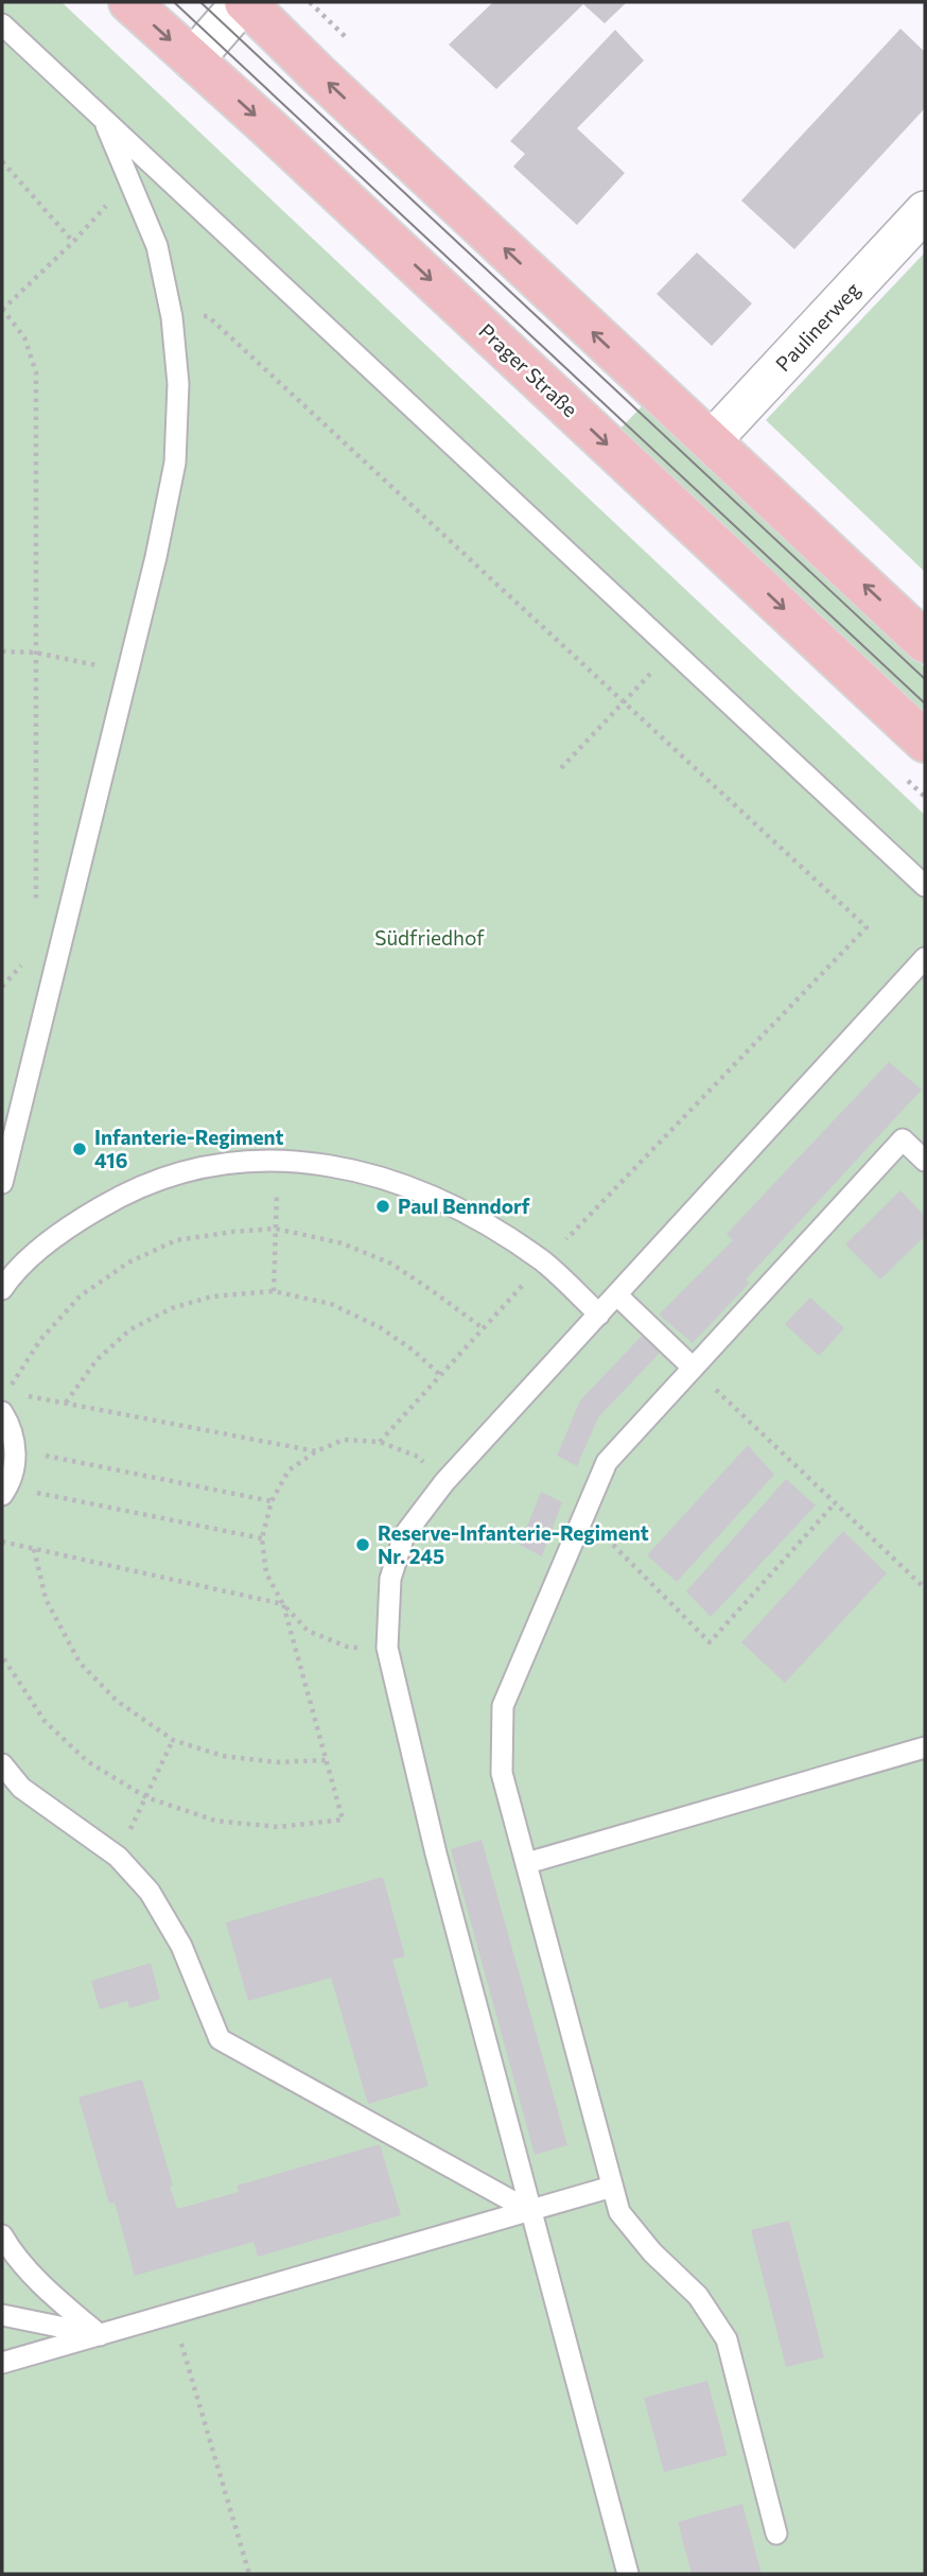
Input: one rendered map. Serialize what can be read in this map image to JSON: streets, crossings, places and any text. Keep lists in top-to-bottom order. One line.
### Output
{"streets":{"main road":["Prager Straße"],"street":["Paulinerweg"]},"parks":["Südfriedhof"],"places":["Infanterie-Regiment 416","Paul Benndorf","Reserve-Infanterie-Regiment Nr. 245"]}
